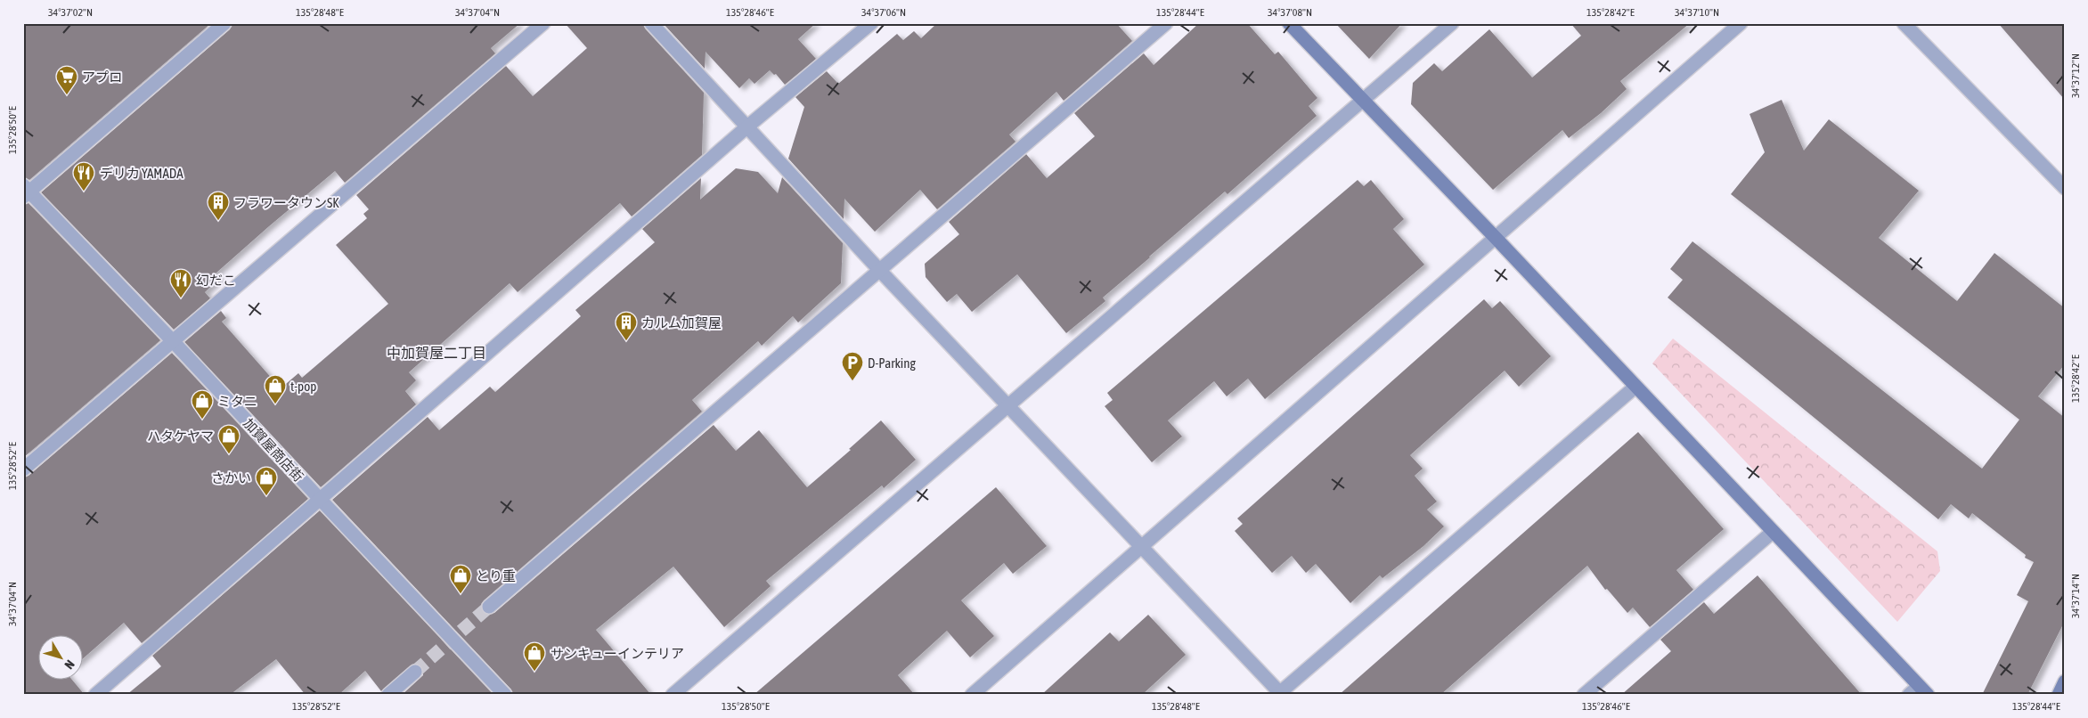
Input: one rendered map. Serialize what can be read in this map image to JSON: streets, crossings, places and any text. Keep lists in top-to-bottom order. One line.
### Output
{"streets":{"street":["加賀屋商店街"]},"districts":["中加賀屋二丁目"],"places":{"supermarket":["アプロ"],"restaurant":["デリカ YAMADA","幻だこ"],"building":["フラワータウンSK","カルム加賀屋"],"parking":["D-Parking"],"shop":["t-pop","ミタニ","ハタケヤマ","さかい","とり重","サンキューインテリア"]},"north":"bottom right","coordinates":["34°37'02\"N","135°28'48\"E","34°37'04\"N","135°28'46\"E","34°37'06\"N","135°28'44\"E","34°37'08\"N","135°28'42\"E","34°37'10\"N","34°37'12\"N","135°28'50\"E","135°28'52\"E","34°37'14\"N"]}
